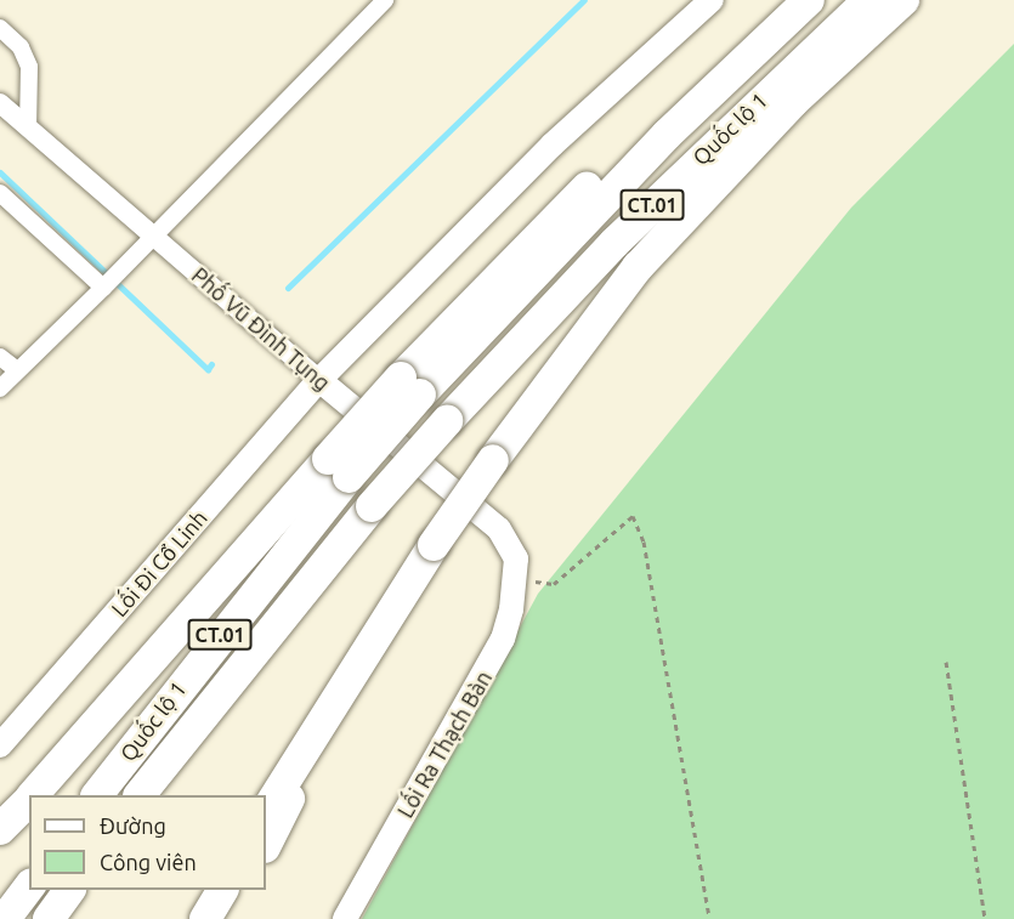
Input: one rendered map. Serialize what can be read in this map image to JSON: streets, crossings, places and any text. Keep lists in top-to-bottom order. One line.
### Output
{"streets":{"highway":["Quốc lộ 1","CT.01"],"main road":["Phố Vũ Đình Tụng","Lối Đi Cổ Linh","Lối Ra Thạch Bàn"]},"crossings":[["Quốc lộ 1","CT.01"],["Phố Vũ Đình Tụng","Lối Đi Cổ Linh"],["Phố Vũ Đình Tụng","Lối Ra Thạch Bàn"]],"legend":["Đường","Công viên"]}
